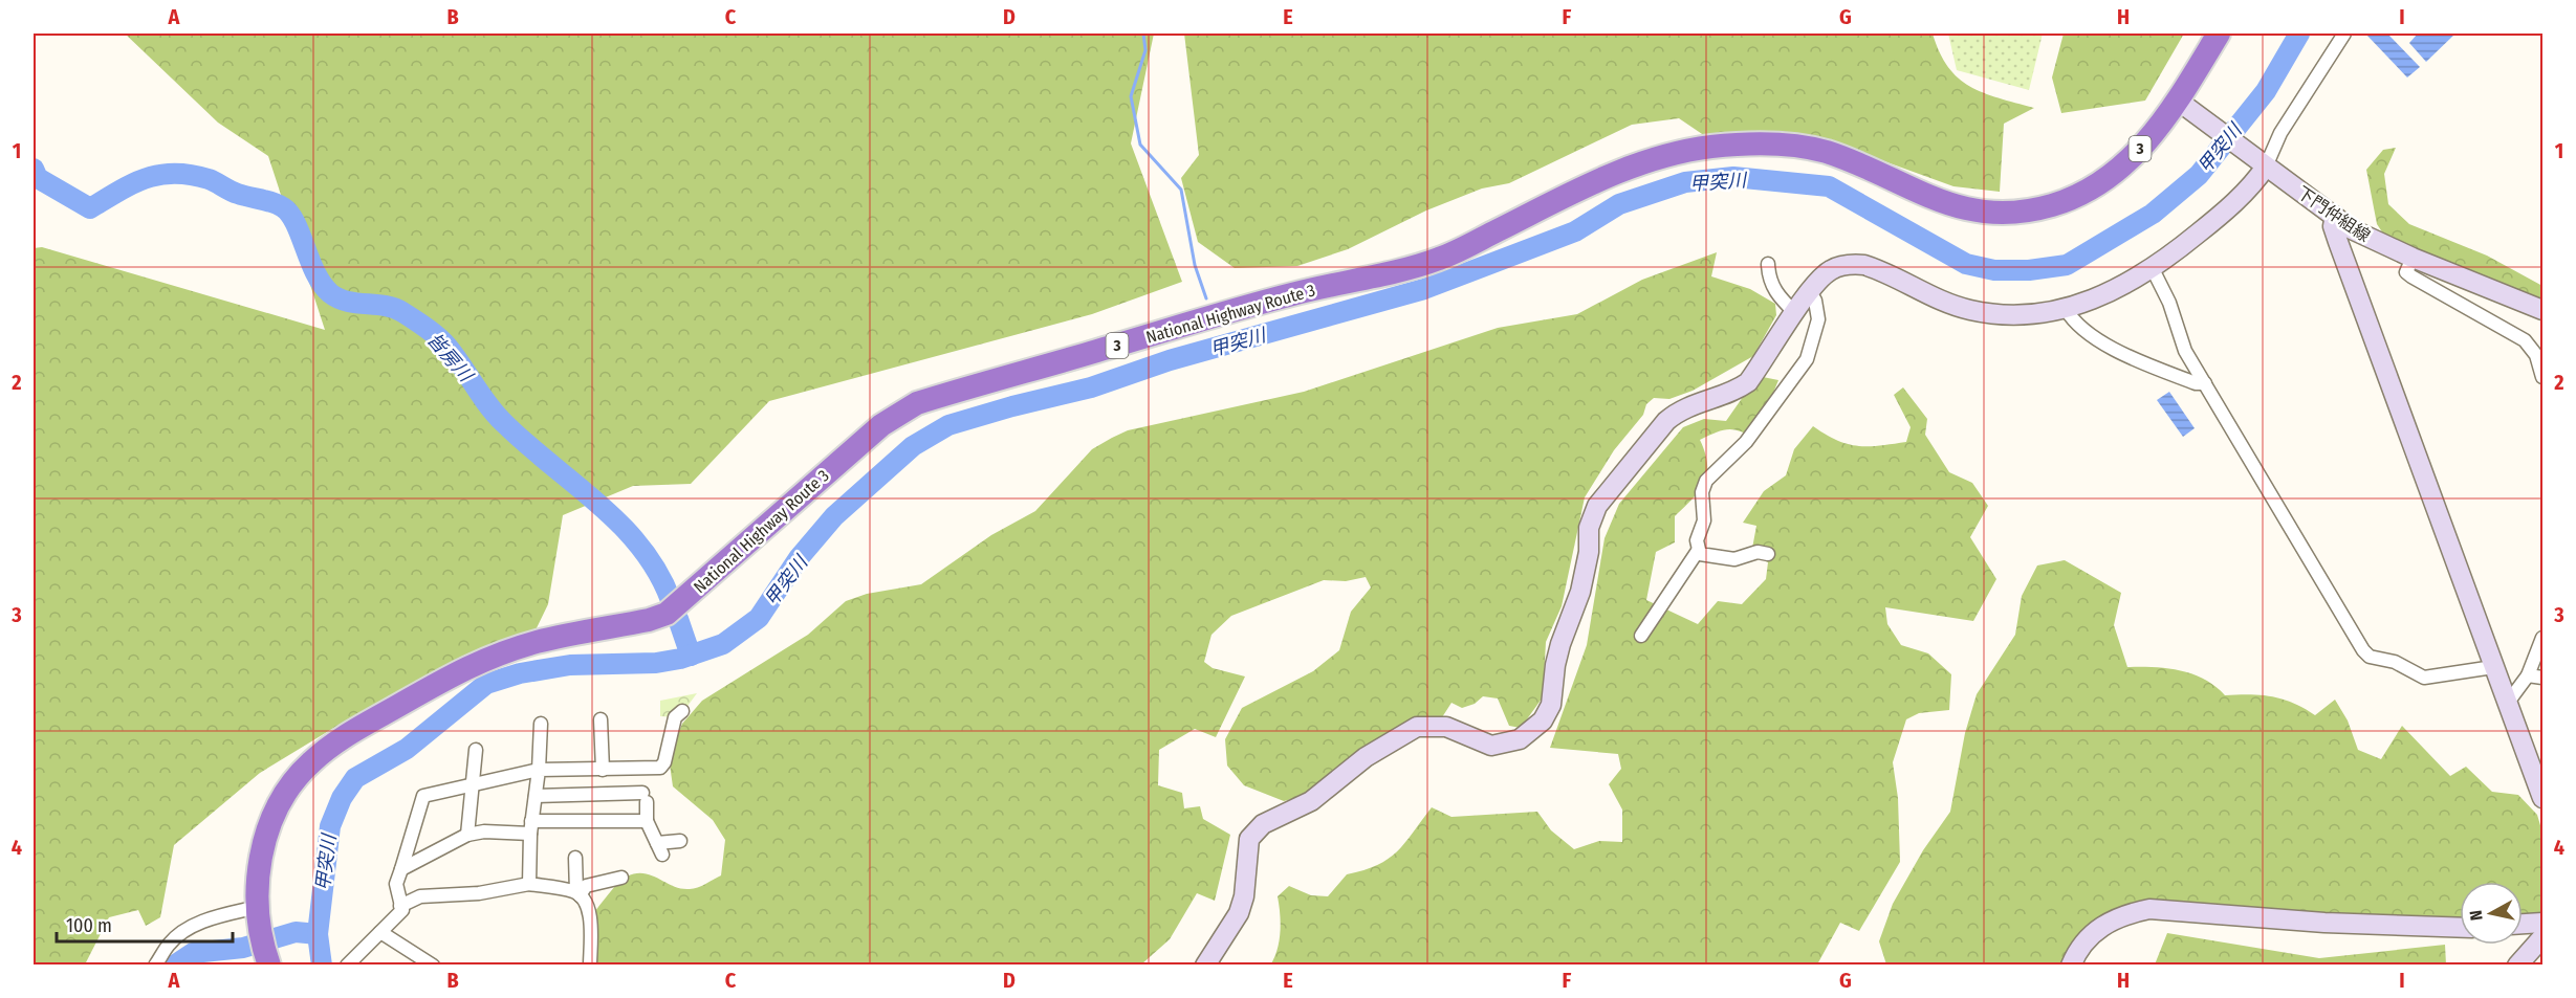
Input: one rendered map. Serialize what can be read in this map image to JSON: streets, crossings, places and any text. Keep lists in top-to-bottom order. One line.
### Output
{"streets":{"highway":["3","National Highway Route 3"],"street":["下門仲組線"]},"crossings":[["下門仲組線","National Highway Route 3"]],"water":["甲突川","皆房川"],"scale_bar":"100 m","north":"left","grid":{"columns":["A","B","C","D","E","F","G","H","I"],"rows":["1","2","3","4"]}}
